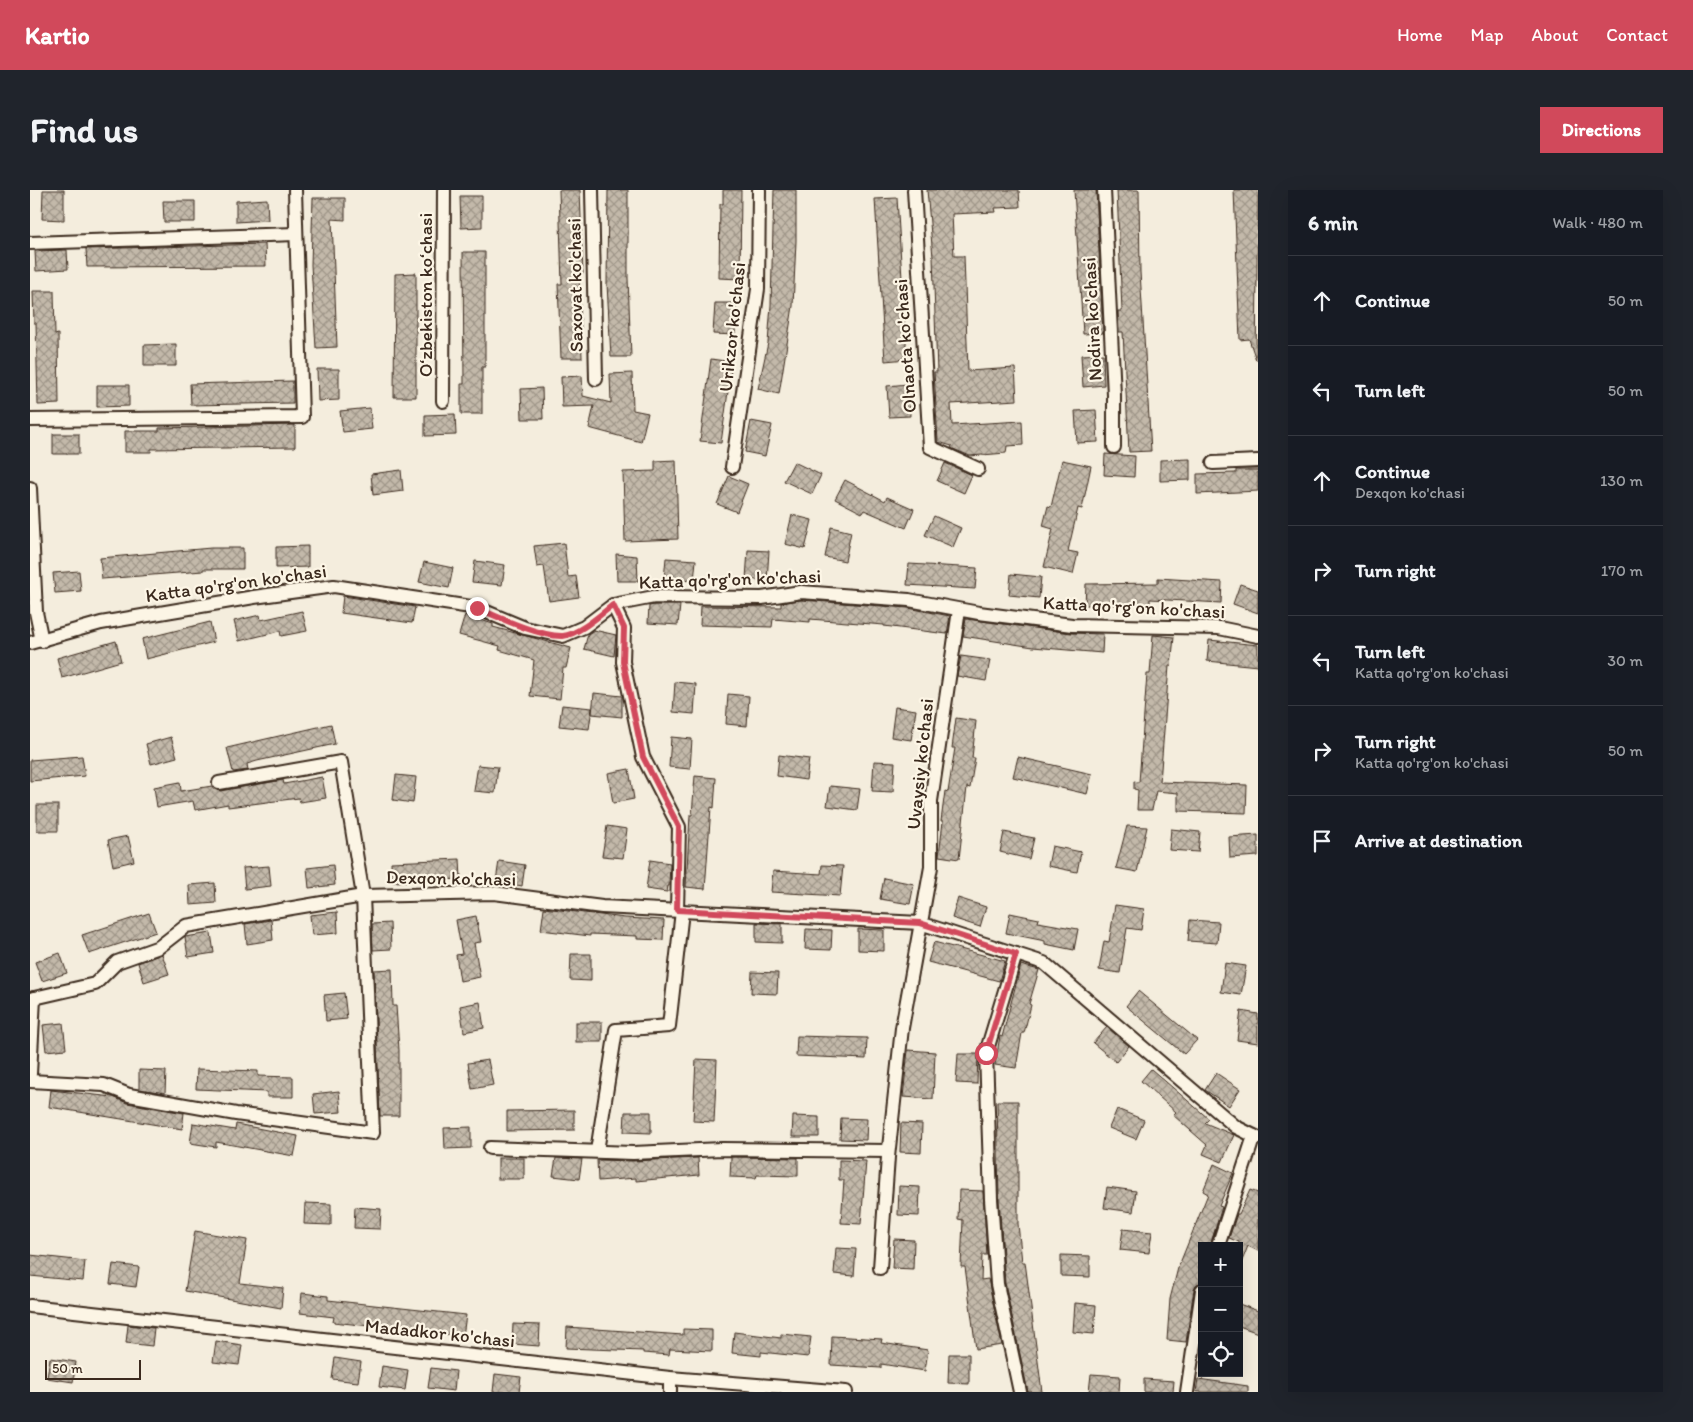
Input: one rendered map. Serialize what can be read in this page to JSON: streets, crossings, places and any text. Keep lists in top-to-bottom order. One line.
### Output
{"streets":{"street":["Saxovat ko'chasi","O‘zbekiston ko‘chasi","Nodira ko'chasi","Urikzor ko'chasi","Olnaota ko'chasi","Katta qo'rg'on ko'chasi","Uvaysiy ko'chasi","Dexqon ko'chasi","Madadkor ko'chasi"]},"crossings":[["Katta qo'rg'on ko'chasi","Uvaysiy ko'chasi"],["Uvaysiy ko'chasi","Dexqon ko'chasi"]],"scale_bar":"50 m","page":{"header":"Kartio","nav":["Home","Map","About","Contact"],"buttons":"Directions","title":"Find us","heading":["6 min","Walk · 480 m"],"list":[["Continue","50 m"],["Turn left","50 m"],["Continue","Dexqon ko'chasi","130 m"],["Turn right","170 m"],["Turn left","Katta qo'rg'on ko'chasi","30 m"],["Turn right","Katta qo'rg'on ko'chasi","50 m"],"Arrive at destination"],"map_buttons":["+","−"],"scale":"50 m"}}
